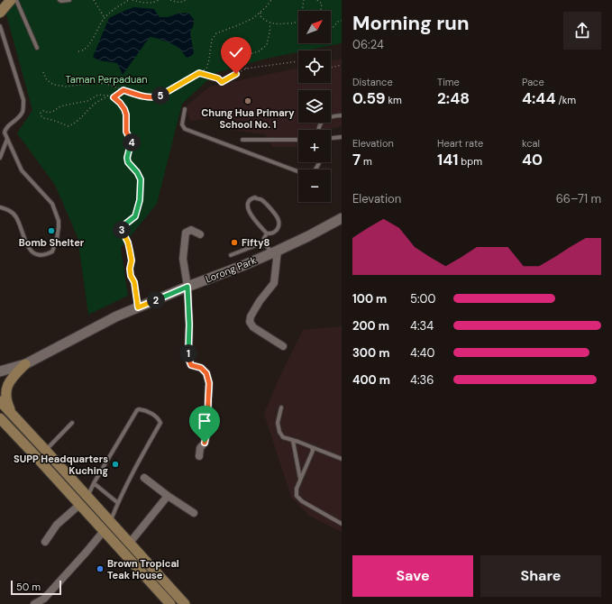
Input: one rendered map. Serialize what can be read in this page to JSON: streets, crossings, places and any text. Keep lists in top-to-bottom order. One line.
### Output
{"streets":{"street":["Lorong Park"]},"parks":["Taman Perpaduan"],"places":["Chung Hua Primary School No. 1","Bomb Shelter","Fifty8","SUPP Headquarters Kuching","Brown Tropical Teak House"],"scale_bar":"50 m","north":"top right","page":{"heading":["Morning run","06:24"],"map_buttons":["+","−"],"stats":[["Distance","0.59 km"],["Time","2:48"],["Pace","4:44 /km"],["Elevation","7 m"],["Heart rate","141 bpm"],["kcal","40"]],"pins":["5","4","3","2","1"],"chart":["Elevation","66–71 m"],"list":[{"name":"100 m","note":"5:00"},{"name":"200 m","note":"4:34"},{"name":"300 m","note":"4:40"},{"name":"400 m","note":"4:36"}],"buttons":["Save","Share"],"scale":"50 m"}}
